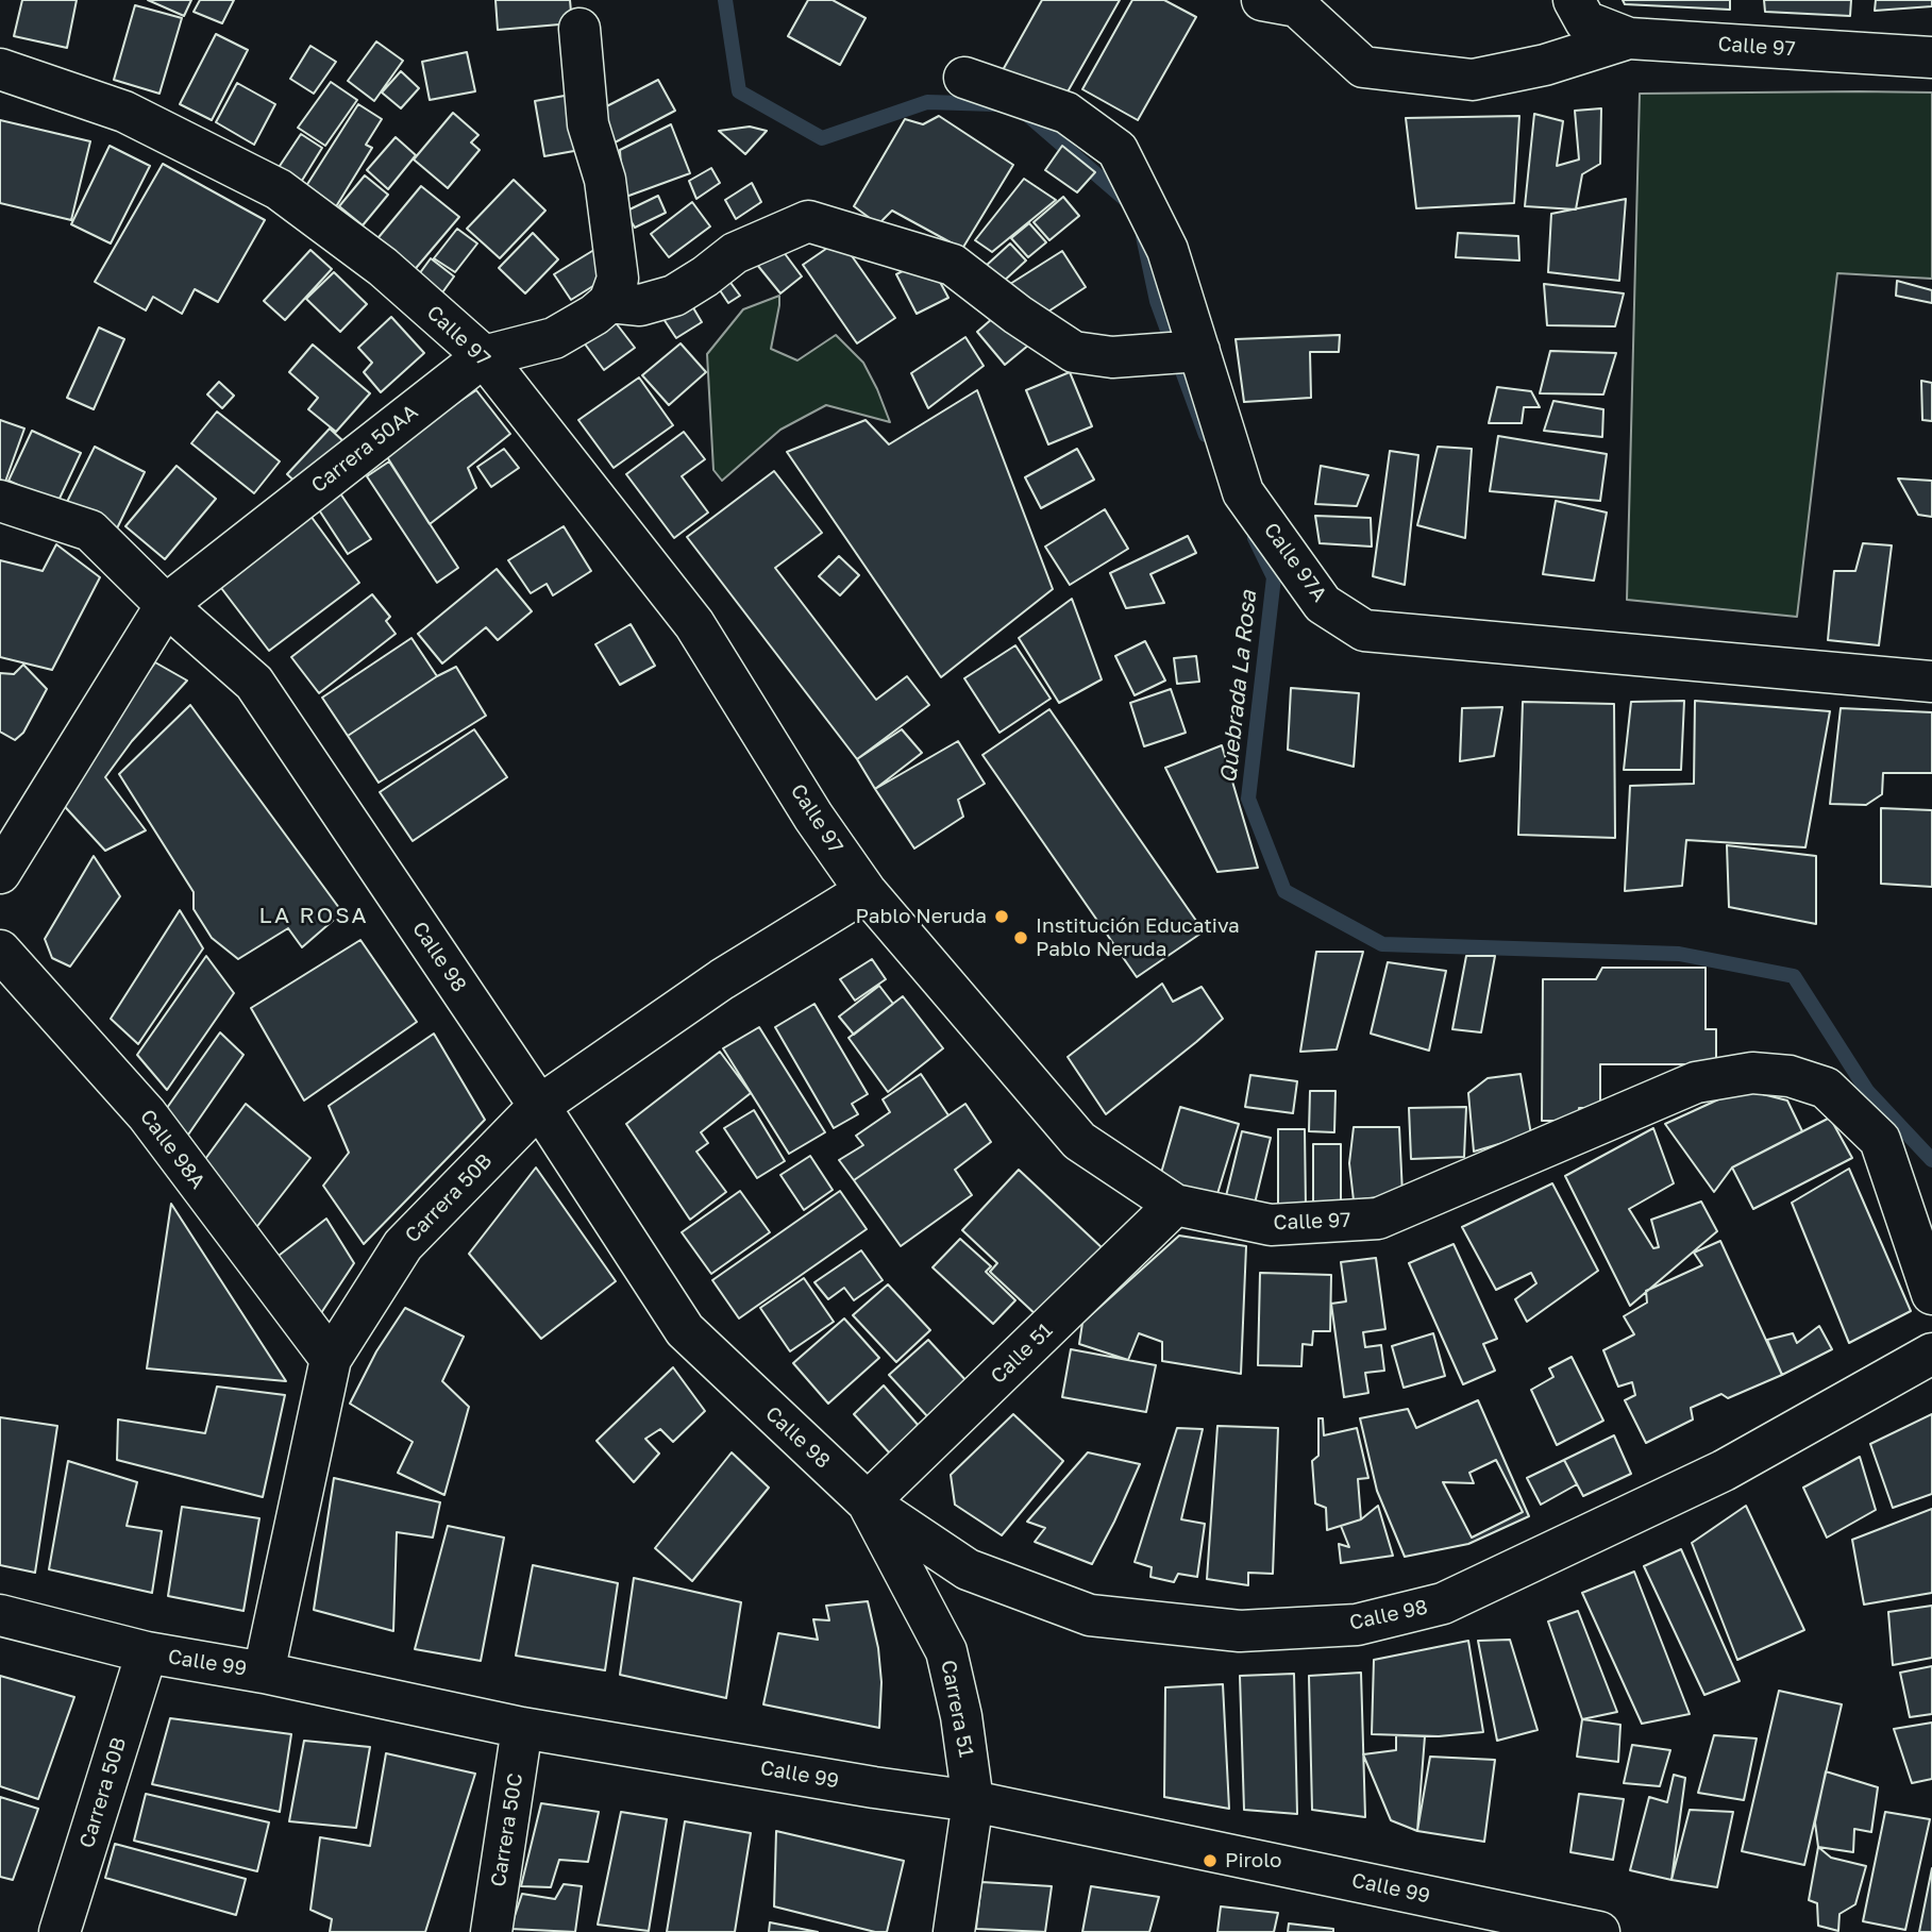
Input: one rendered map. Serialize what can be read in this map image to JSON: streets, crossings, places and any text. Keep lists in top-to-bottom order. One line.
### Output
{"streets":{"street":["Calle 97","Carrera 50AA","Calle 97A","Calle 98","Calle 98A","Carrera 50B","Calle 51","Calle 99","Carrera 51","Carrera 50C"]},"crossings":[["Calle 97","Carrera 50AA"],["Calle 97","Carrera 50B"],["Calle 97","Calle 51"],["Carrera 50AA","Calle 98"],["Calle 98","Carrera 50B"],["Calle 98","Calle 51"],["Calle 98","Carrera 51"],["Calle 98A","Carrera 50B"],["Carrera 50B","Calle 99"],["Calle 51","Carrera 51"],["Calle 99","Carrera 51"],["Calle 99","Carrera 50C"]],"districts":["LA ROSA"],"water":["Quebrada La Rosa"],"places":["Pablo Neruda","Institución Educativa Pablo Neruda","Pirolo"]}
